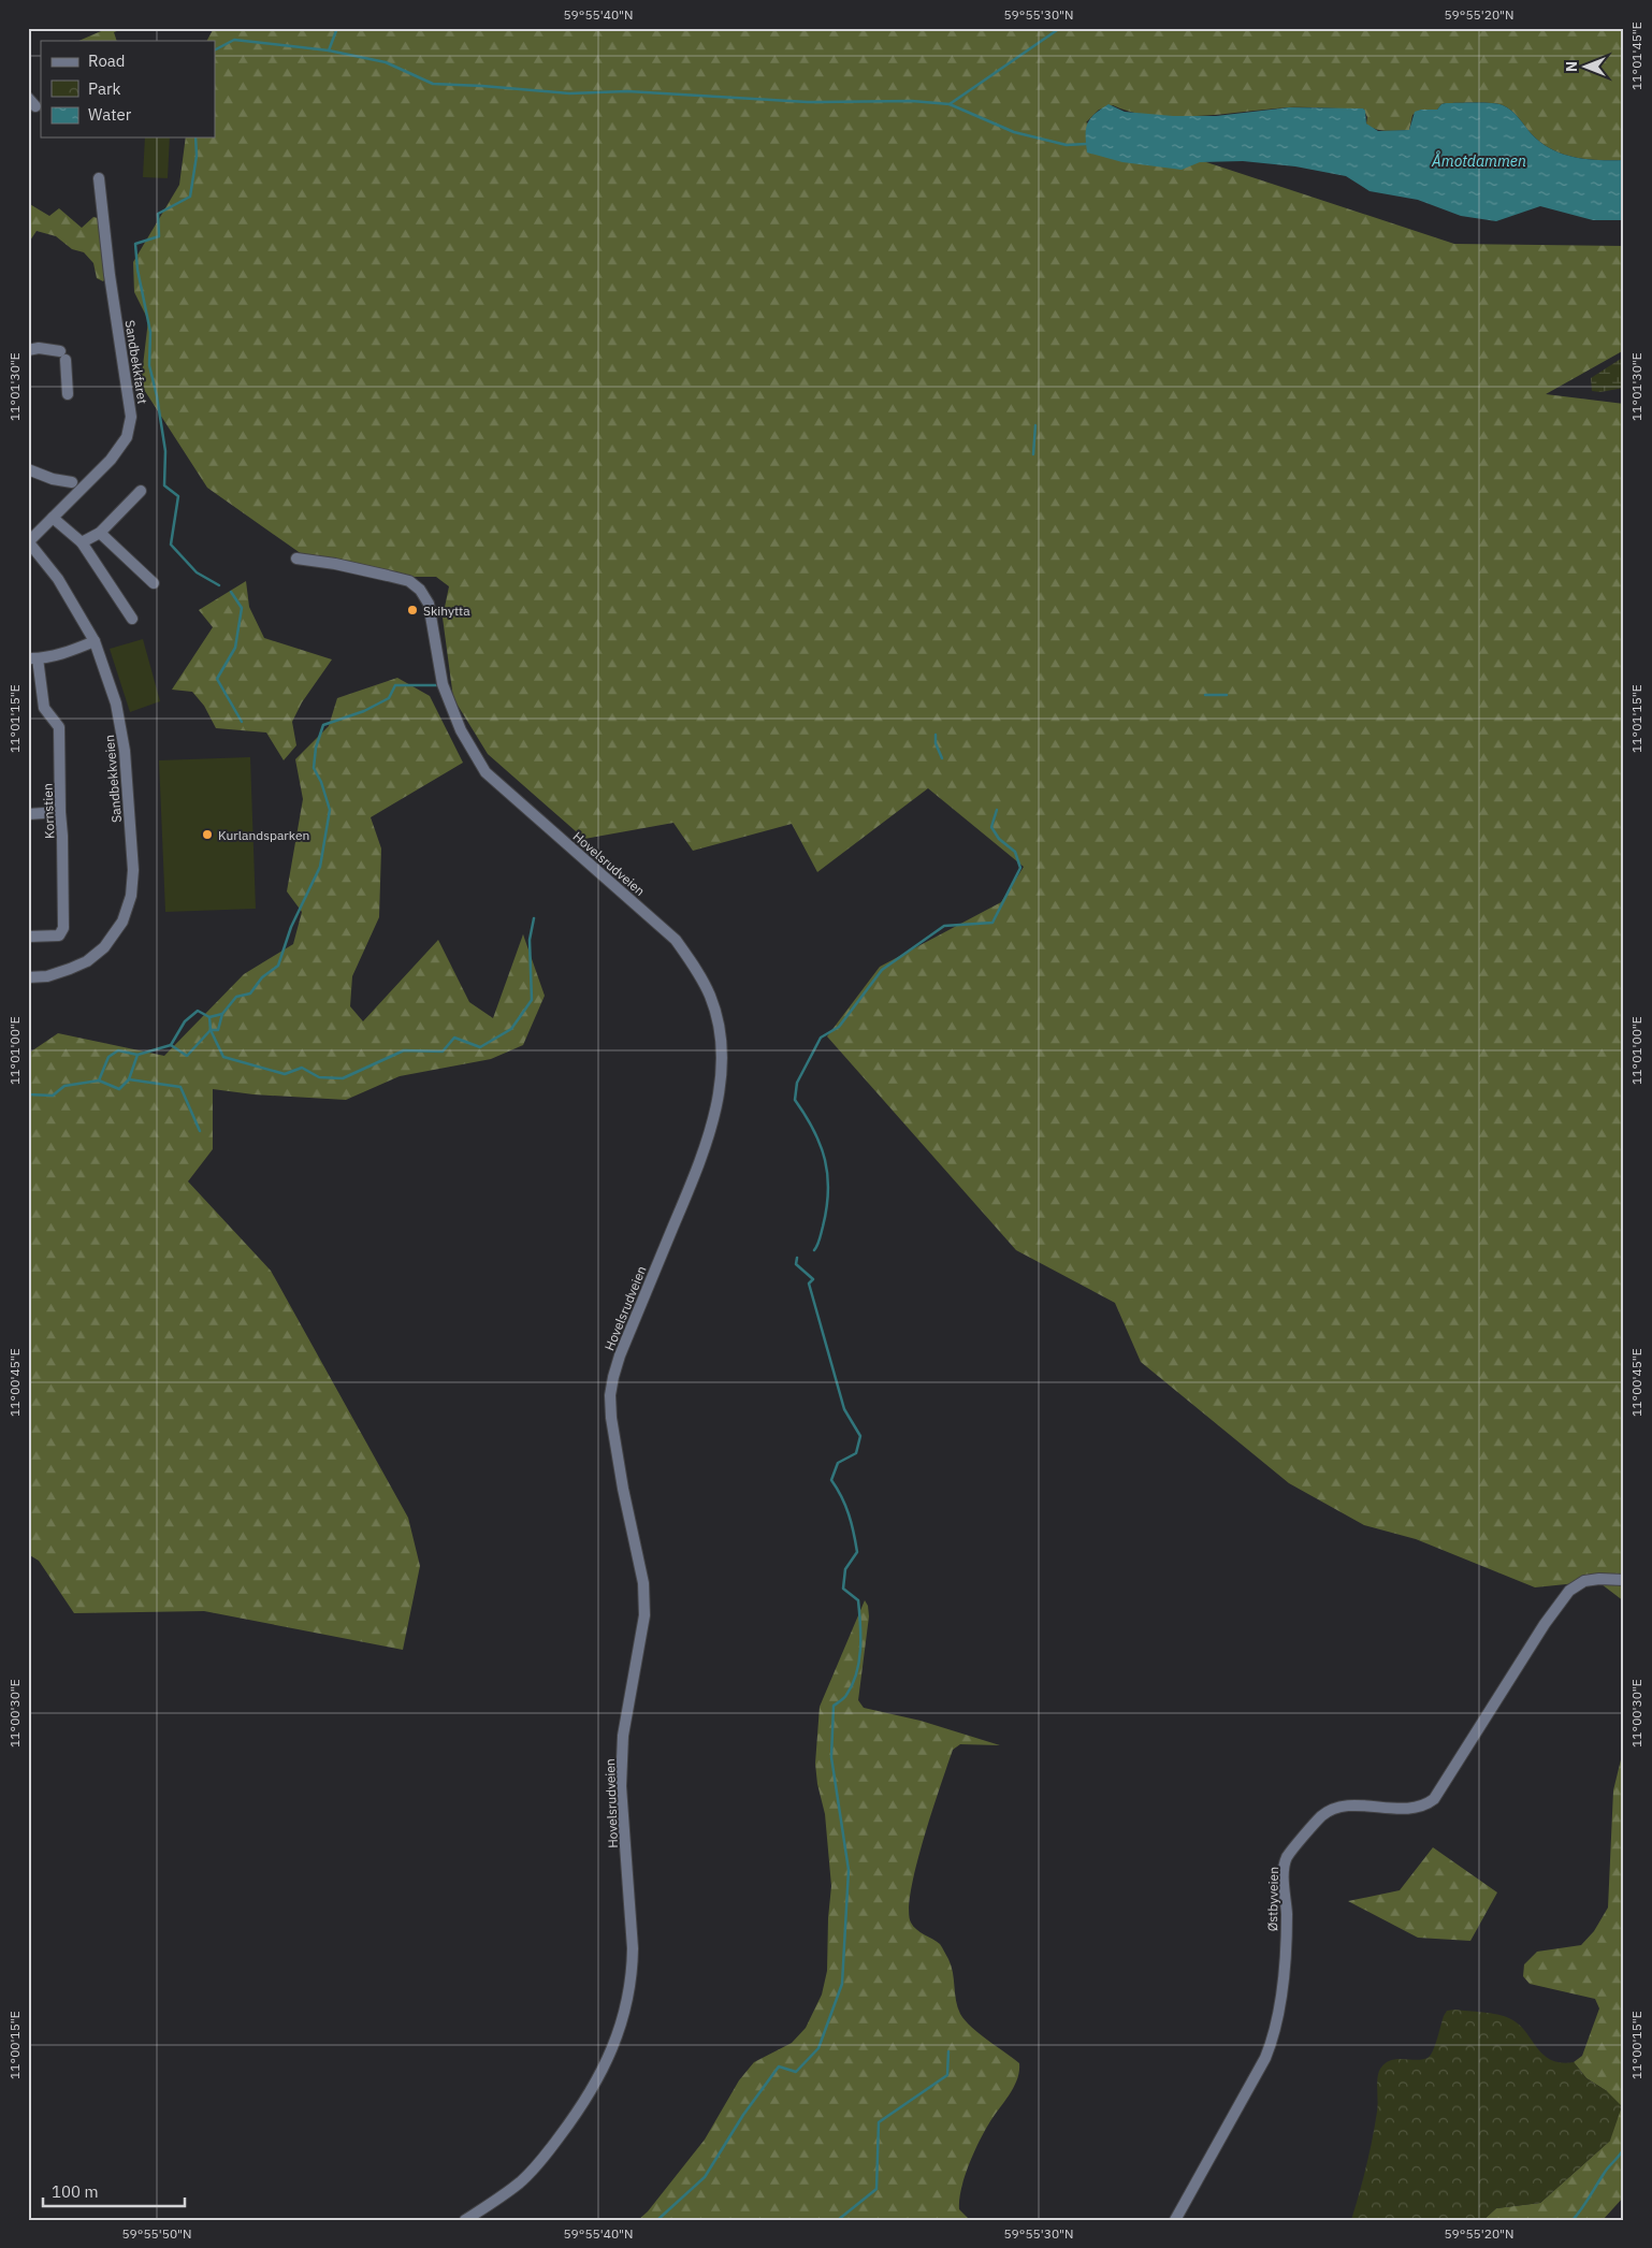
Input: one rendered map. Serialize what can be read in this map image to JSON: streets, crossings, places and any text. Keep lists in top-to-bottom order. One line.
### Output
{"streets":{"street":["Sandbekkfaret","Sandbekkveien","Kornstien","Hovelsrudveien","Østbyveien"]},"crossings":[["Sandbekkfaret","Sandbekkveien"]],"water":["Åmotdammen"],"places":["Skihytta","Kurlandsparken"],"legend":["Road","Park","Water"],"scale_bar":"100 m","north":"left","coordinates":["59°55'40\"N","59°55'30\"N","59°55'20\"N","11°01'45\"E","11°01'30\"E","11°01'15\"E","11°01'00\"E","11°00'45\"E","11°00'30\"E","11°00'15\"E","59°55'50\"N"]}
